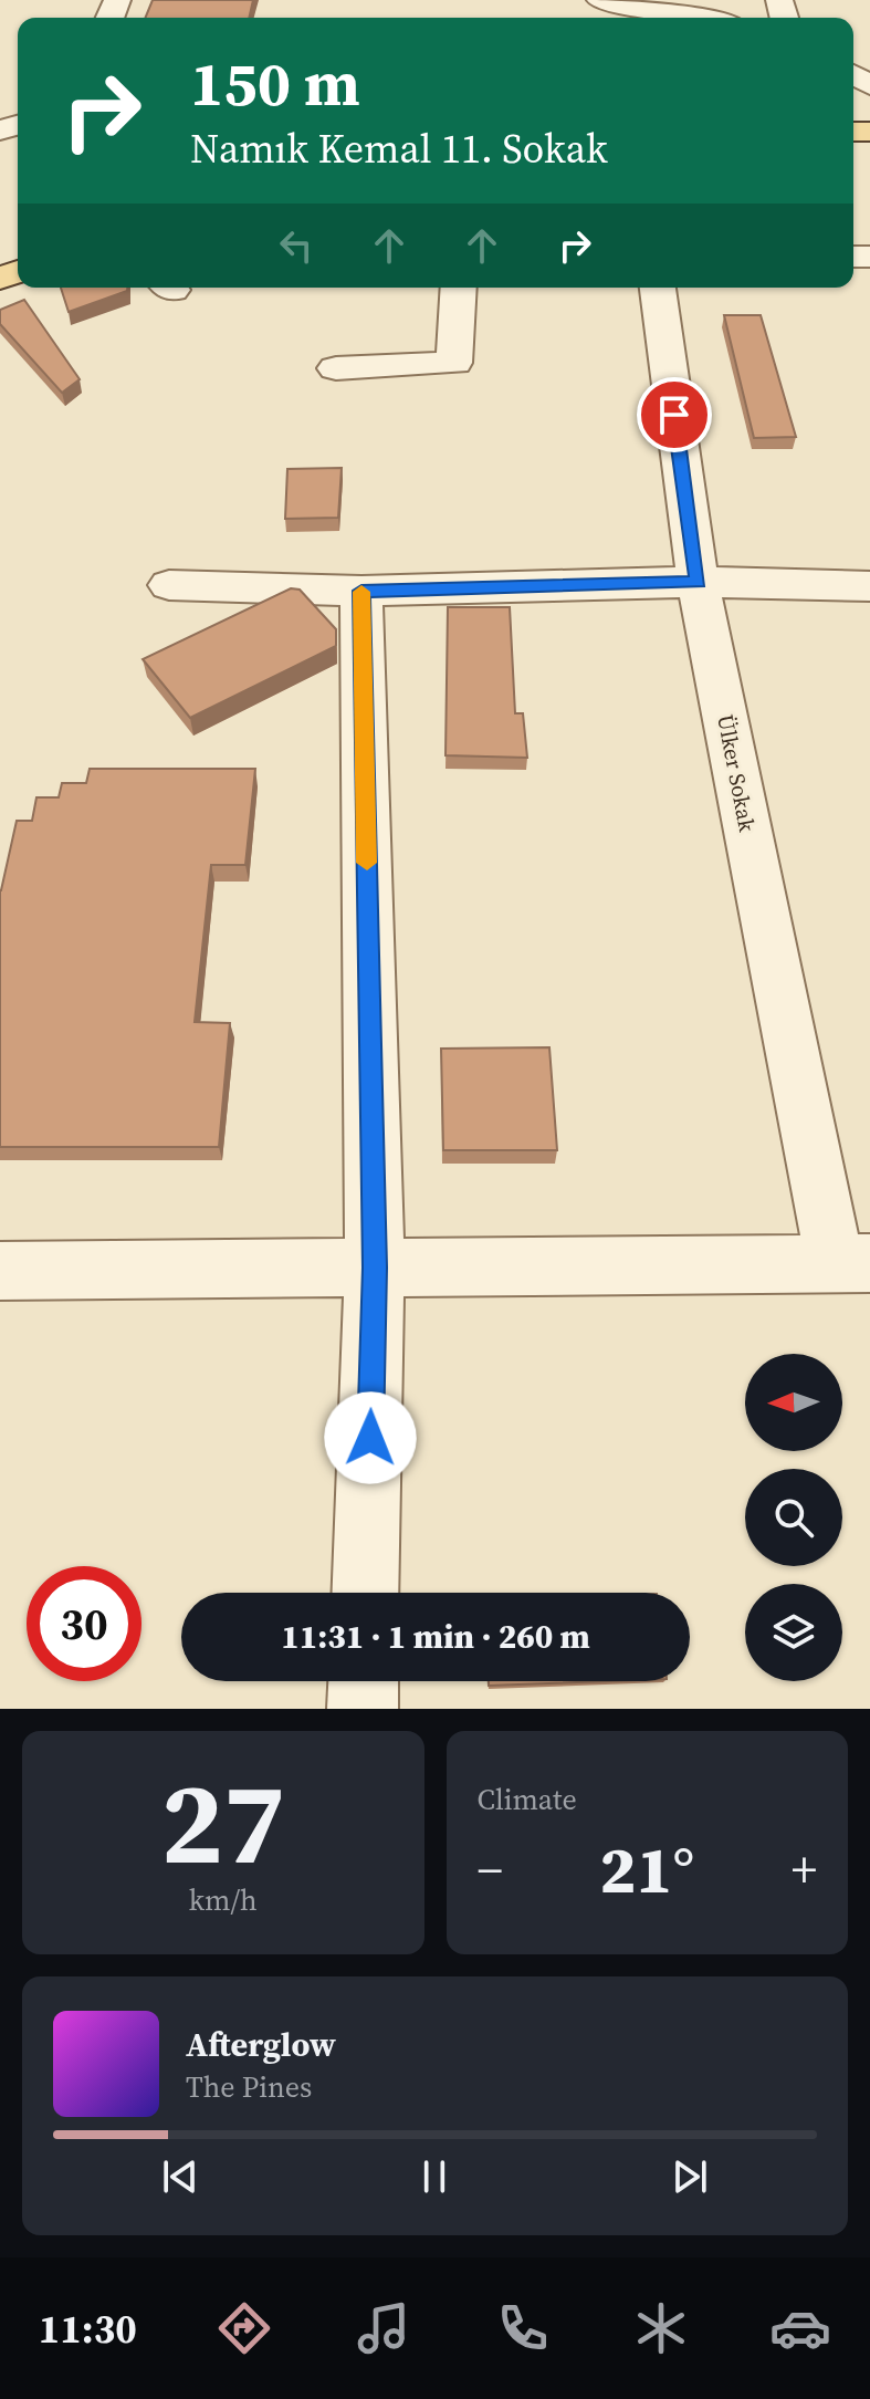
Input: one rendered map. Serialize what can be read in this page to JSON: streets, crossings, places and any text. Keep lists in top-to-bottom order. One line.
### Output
{"streets":{"street":["Ülker Sokak"]},"north":"left","page":{"turn":["150 m","Namık Kemal 11. Sokak"],"limit":"30","trip":"11:31 · 1 min · 260 m","tile":[["27","km/h"],"Climate"],"heat":["−","21°","+"],"song":["Afterglow","The Pines"],"tabs":"11:30"}}
